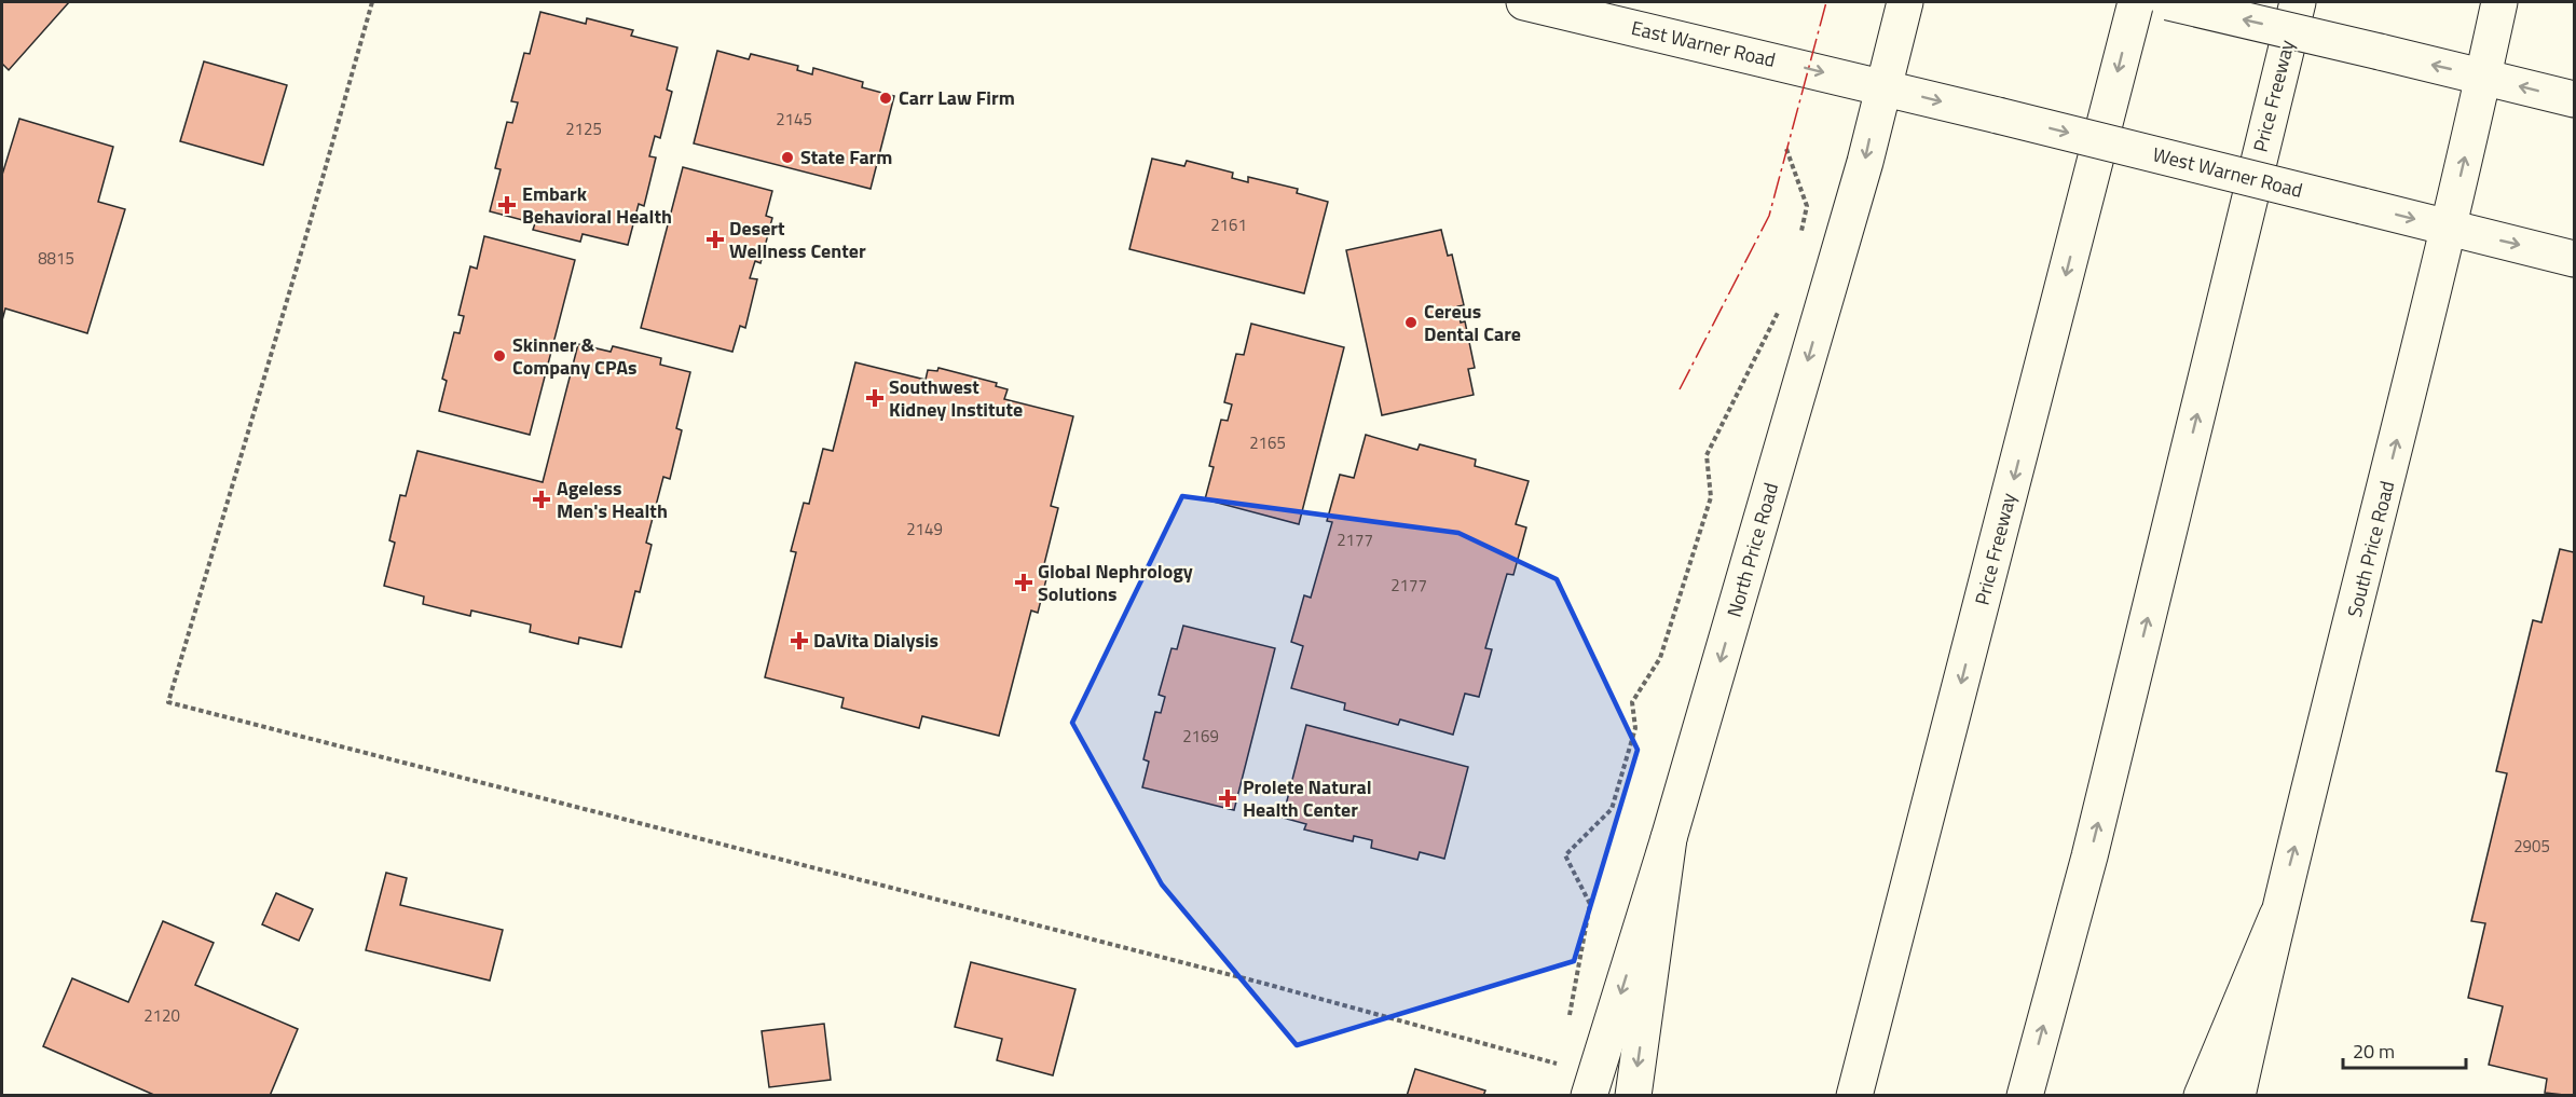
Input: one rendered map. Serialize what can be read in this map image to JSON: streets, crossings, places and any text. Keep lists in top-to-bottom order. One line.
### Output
{"streets":{"main road":["East Warner Road","Price Freeway","West Warner Road","South Price Road","North Price Road"]},"crossings":[["East Warner Road","West Warner Road"],["East Warner Road","North Price Road"],["West Warner Road","South Price Road"],["West Warner Road","North Price Road"]],"one_way":["East Warner Road","South Price Road","North Price Road"],"places":{"other":["Carr Law Firm","State Farm","Cereus Dental Care","Skinner & Company CPAs"],"health":["Embark Behavioral Health","Desert Wellness Center","Southwest Kidney Institute","Ageless Men's Health","Global Nephrology Solutions","DaVita Dialysis","Prolete Natural Health Center"]},"house_numbers":["2145","2125","2161","8815","2165","2149","2177","2177","2169","2905","2120"],"scale_bar":"20 m"}
